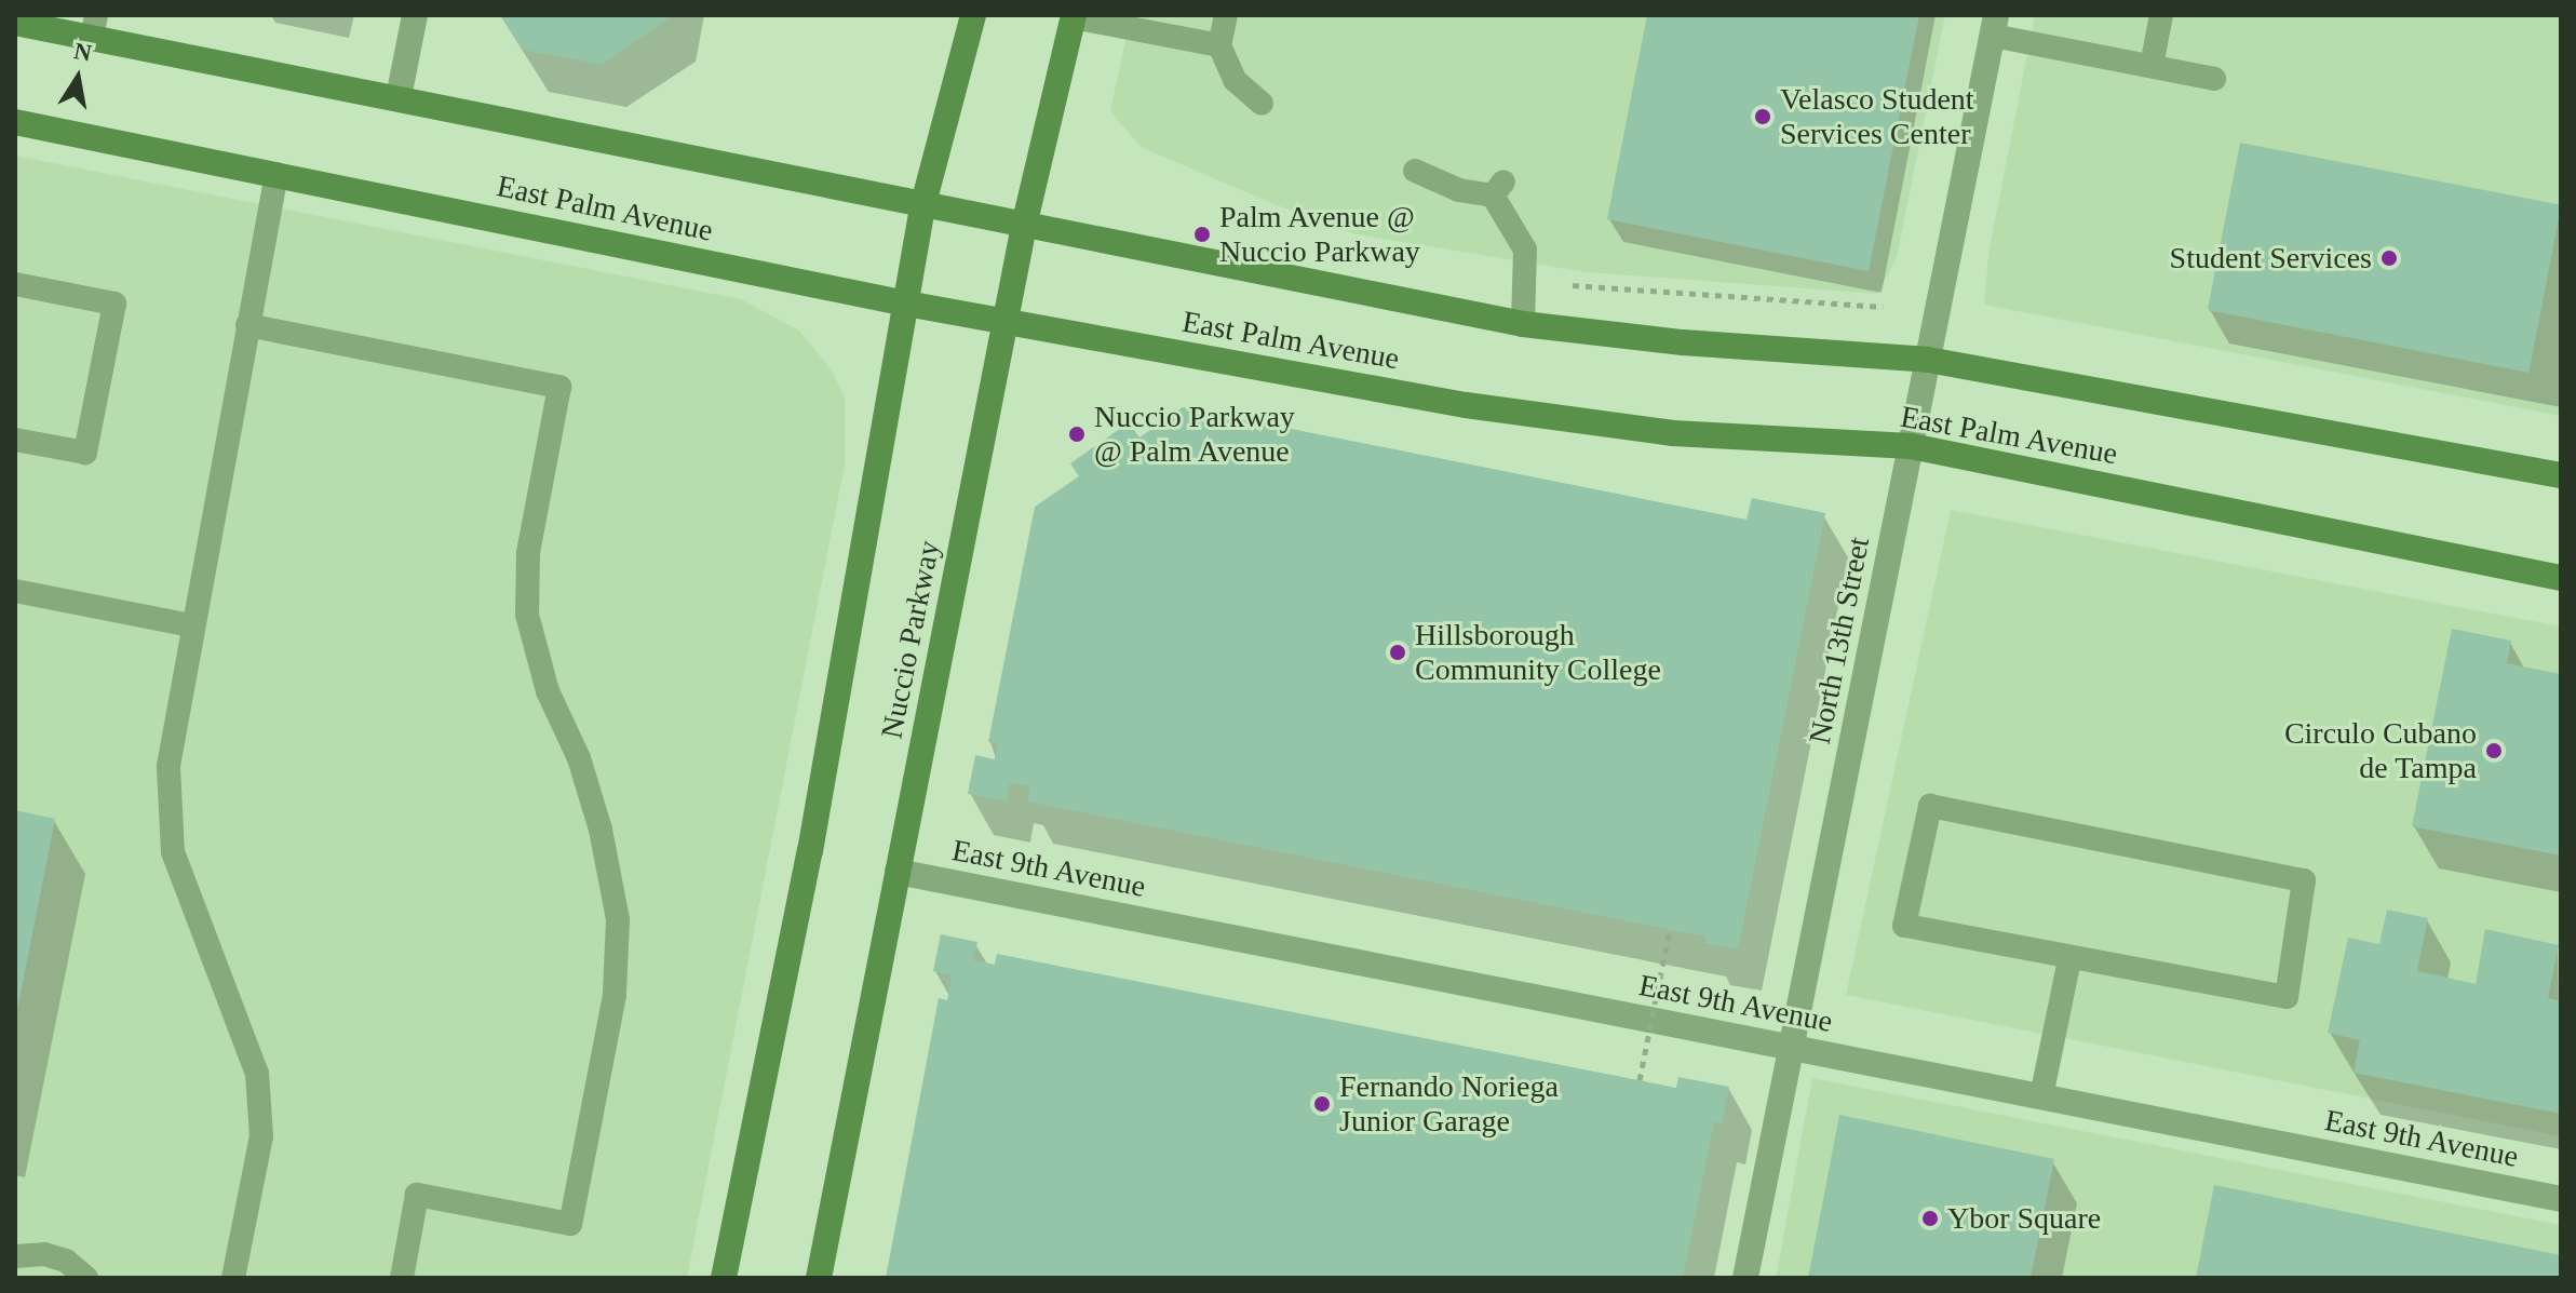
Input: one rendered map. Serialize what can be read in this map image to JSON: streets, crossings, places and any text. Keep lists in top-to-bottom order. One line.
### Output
{"streets":{"street":["East Palm Avenue","Nuccio Parkway","North 13th Street","East 9th Avenue"]},"crossings":[["East Palm Avenue","Nuccio Parkway"],["East Palm Avenue","North 13th Street"],["Nuccio Parkway","East 9th Avenue"],["North 13th Street","East 9th Avenue"]],"places":["Velasco Student Services Center","Palm Avenue @ Nuccio Parkway","Student Services","Nuccio Parkway @ Palm Avenue","Hillsborough Community College","Circulo Cubano de Tampa","Fernando Noriega Junior Garage","Ybor Square"],"north":"top"}
